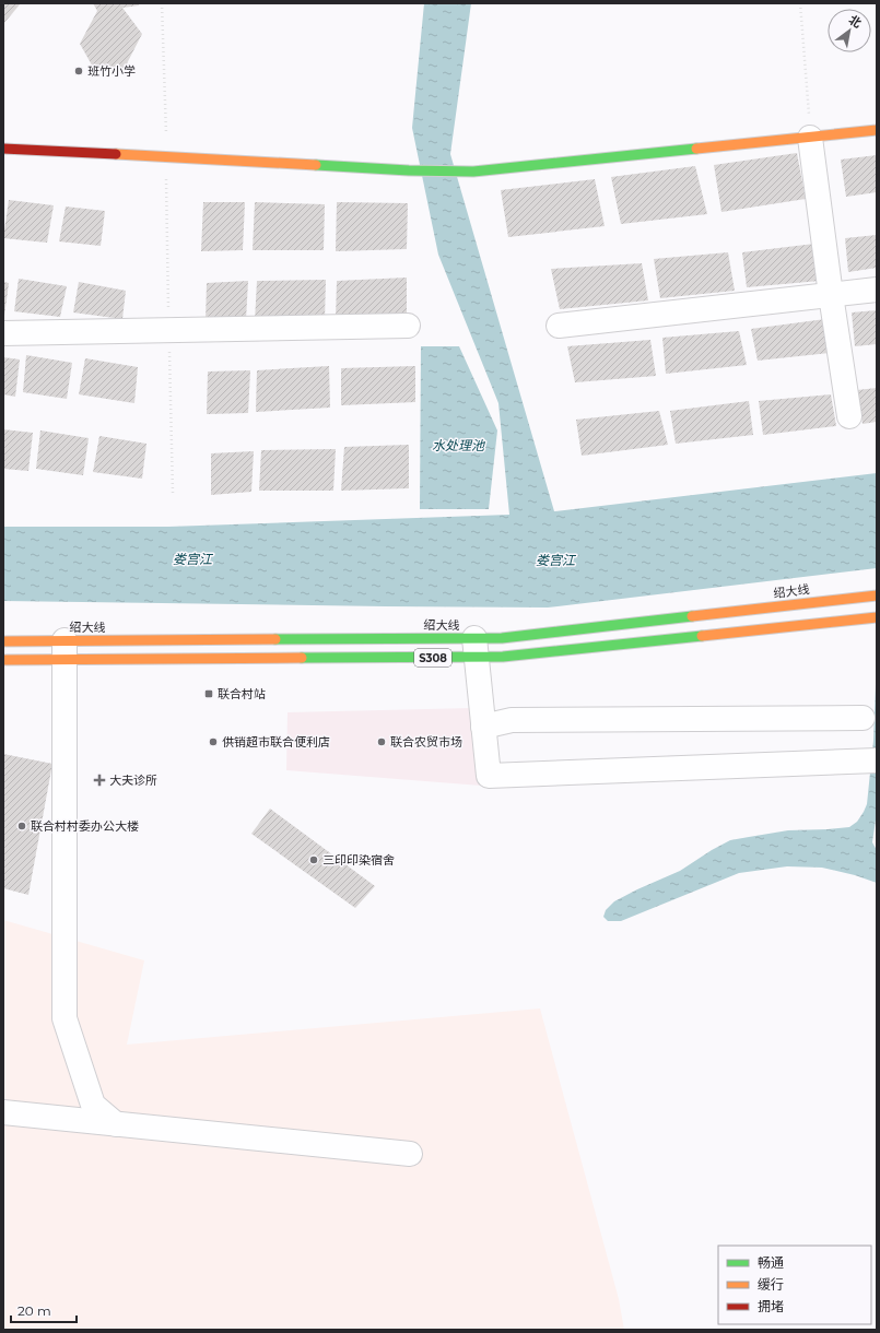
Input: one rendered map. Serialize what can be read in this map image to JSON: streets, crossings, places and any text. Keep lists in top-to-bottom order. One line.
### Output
{"streets":{"main road":["绍大线","S308"]},"water":["水处理池","娄宫江"],"places":{"other":["班竹小学","供销超市联合便利店","联合农贸市场","联合村村委办公大楼","三印印染宿舍"],"transit":["联合村站"],"health":["大夫诊所"]},"legend":["畅通","缓行","拥堵"],"scale_bar":"20 m","north":"top right"}
